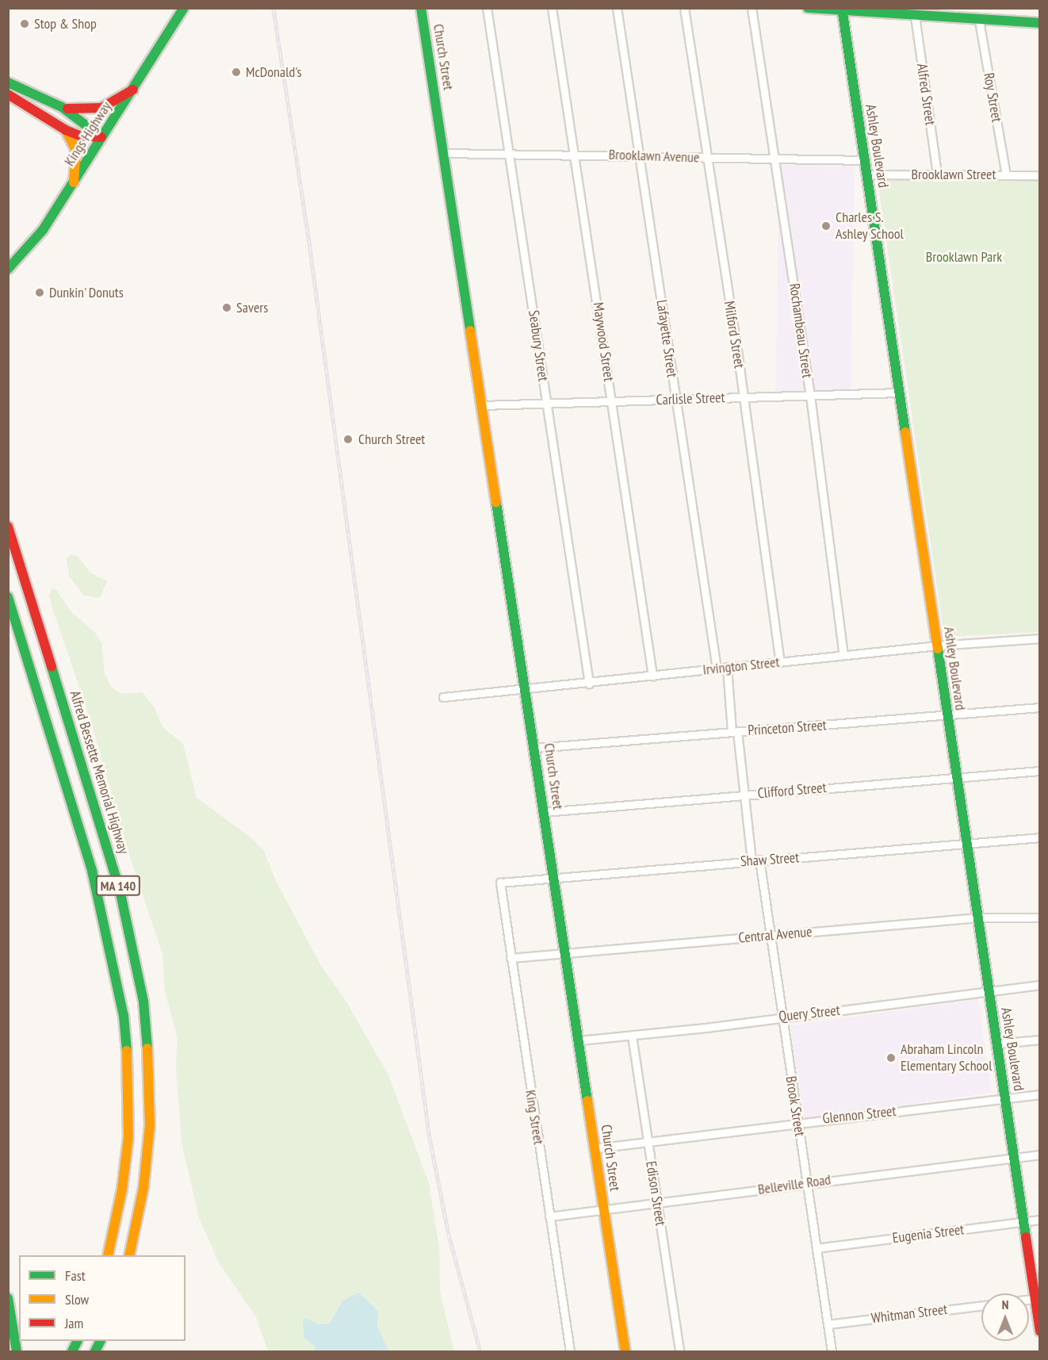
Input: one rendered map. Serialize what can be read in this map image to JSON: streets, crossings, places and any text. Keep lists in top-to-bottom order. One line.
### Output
{"streets":{"main road":["Church Street","Kings Highway","Ashley Boulevard","Alfred Bessette Memorial Highway","MA 140"],"street":["Alfred Street","Roy Street","Brooklawn Avenue","Brooklawn Street","Rochambeau Street","Milford Street","Lafayette Street","Maywood Street","Seabury Street","Carlisle Street","Irvington Street","Princeton Street","Clifford Street","Shaw Street","Central Avenue","Query Street","Brook Street","Glennon Street","King Street","Belleville Road","Edison Street","Eugenia Street","Whitman Street"]},"crossings":[["Church Street","Brooklawn Avenue"],["Church Street","Carlisle Street"],["Church Street","Irvington Street"],["Church Street","Princeton Street"],["Church Street","Clifford Street"],["Church Street","Shaw Street"],["Church Street","Central Avenue"],["Church Street","Query Street"],["Church Street","Glennon Street"],["Church Street","Belleville Road"],["Alfred Street","Brooklawn Street"],["Roy Street","Brooklawn Street"],["Ashley Boulevard","Brooklawn Avenue"],["Ashley Boulevard","Brooklawn Street"],["Ashley Boulevard","Carlisle Street"],["Ashley Boulevard","Irvington Street"],["Ashley Boulevard","Princeton Street"],["Ashley Boulevard","Clifford Street"],["Ashley Boulevard","Shaw Street"],["Ashley Boulevard","Central Avenue"],["Ashley Boulevard","Query Street"],["Ashley Boulevard","Glennon Street"],["Ashley Boulevard","Belleville Road"],["Ashley Boulevard","Eugenia Street"],["Brooklawn Avenue","Rochambeau Street"],["Brooklawn Avenue","Milford Street"],["Brooklawn Avenue","Lafayette Street"],["Brooklawn Avenue","Maywood Street"],["Brooklawn Avenue","Seabury Street"],["Rochambeau Street","Carlisle Street"],["Rochambeau Street","Irvington Street"],["Milford Street","Carlisle Street"],["Milford Street","Irvington Street"],["Lafayette Street","Carlisle Street"],["Lafayette Street","Irvington Street"],["Maywood Street","Carlisle Street"],["Maywood Street","Irvington Street"],["Seabury Street","Carlisle Street"],["Seabury Street","Irvington Street"],["Irvington Street","Brook Street"],["Princeton Street","Brook Street"],["Clifford Street","Brook Street"],["Shaw Street","Brook Street"],["Shaw Street","King Street"],["Central Avenue","Brook Street"],["Central Avenue","King Street"],["Query Street","Brook Street"],["Query Street","Edison Street"],["Brook Street","Glennon Street"],["Brook Street","Belleville Road"],["Brook Street","Eugenia Street"],["Brook Street","Whitman Street"],["Glennon Street","Edison Street"],["King Street","Belleville Road"],["Belleville Road","Edison Street"]],"parks":["Brooklawn Park"],"places":["Stop & Shop","McDonald's","Charles S. Ashley School","Dunkin' Donuts","Savers","Church Street","Abraham Lincoln Elementary School"],"legend":["Fast","Slow","Jam"],"north":"top"}
